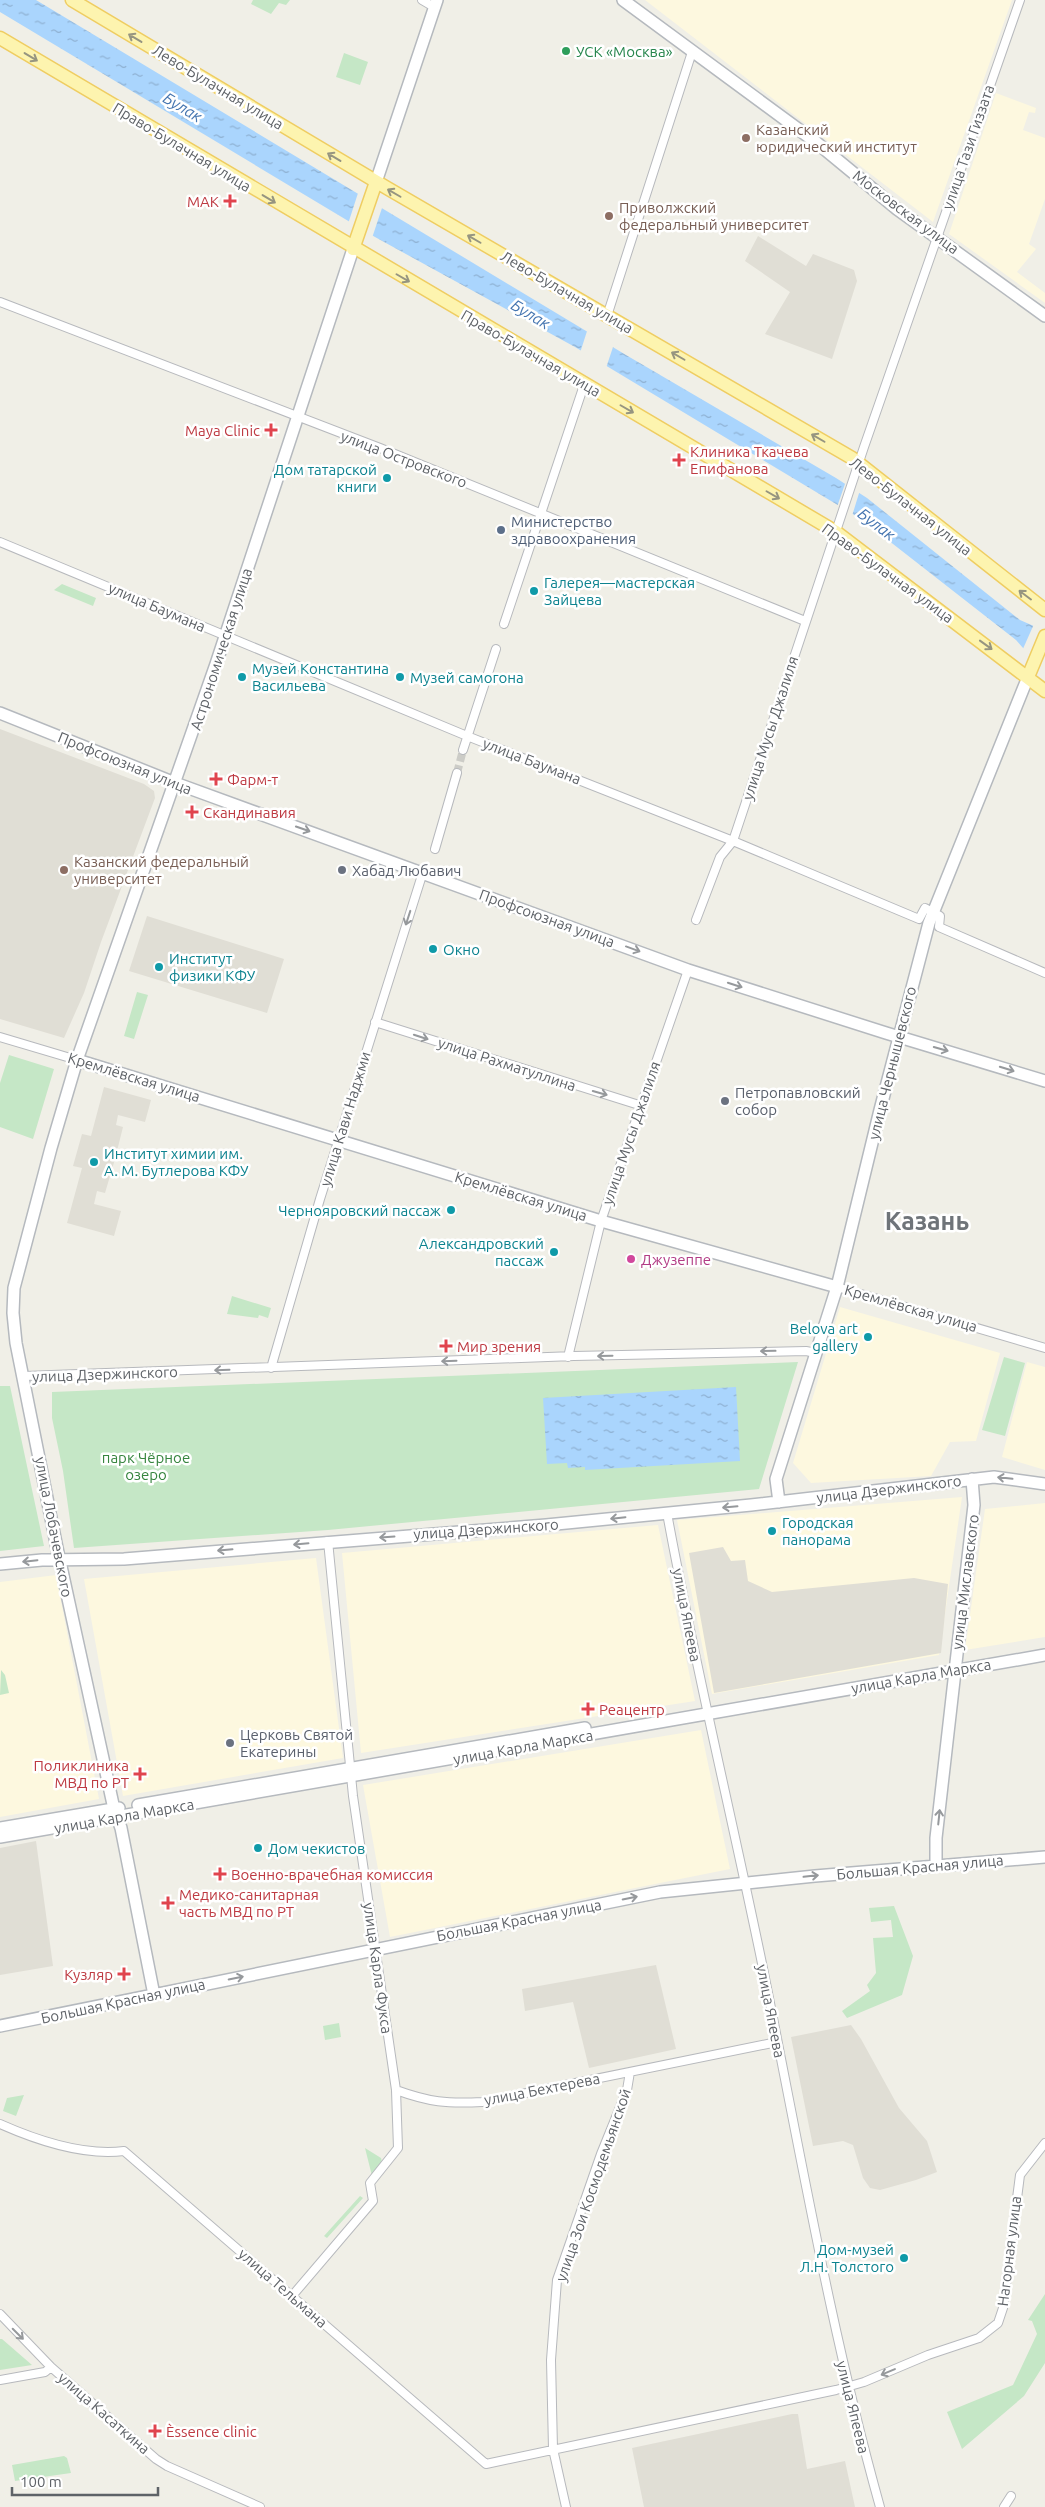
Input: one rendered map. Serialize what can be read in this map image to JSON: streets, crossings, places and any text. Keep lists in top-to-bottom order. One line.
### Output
{"streets":{"main road":["Лево-Булачная улица","Право-Булачная улица","Астрономическая улица","улица Чернышевского"],"street":["улица Тази Гиззата","Московская улица","улица Островского","улица Баумана","улица Мусы Джалиля","Профсоюзная улица","улица Рахматуллина","Кремлёвская улица","улица Кави Наджми","улица Дзержинского","улица Лобачевского","улица Миславского","улица Япеева","улица Карла Маркса","Большая Красная улица","улица Карла Фукса","улица Бехтерева","улица Зои Космодемьянской","Нагорная улица","улица Тельмана","улица Касаткина"]},"crossings":[["Лево-Булачная улица","улица Тази Гиззата"],["Лево-Булачная улица","Астрономическая улица"],["Право-Булачная улица","улица Тази Гиззата"],["Право-Булачная улица","Астрономическая улица"],["Право-Булачная улица","улица Мусы Джалиля"],["Право-Булачная улица","улица Чернышевского"],["улица Тази Гиззата","Московская улица"],["улица Тази Гиззата","улица Мусы Джалиля"],["улица Островского","Астрономическая улица"],["улица Островского","улица Мусы Джалиля"],["улица Баумана","Астрономическая улица"],["улица Баумана","улица Мусы Джалиля"],["улица Баумана","улица Чернышевского"],["Астрономическая улица","Профсоюзная улица"],["Астрономическая улица","Кремлёвская улица"],["Астрономическая улица","улица Лобачевского"],["улица Мусы Джалиля","Профсоюзная улица"],["улица Мусы Джалиля","улица Рахматуллина"],["улица Мусы Джалиля","Кремлёвская улица"],["улица Мусы Джалиля","улица Дзержинского"],["Профсоюзная улица","улица Чернышевского"],["Профсоюзная улица","улица Кави Наджми"],["улица Чернышевского","Кремлёвская улица"],["улица Чернышевского","улица Дзержинского"],["улица Рахматуллина","улица Кави Наджми"],["Кремлёвская улица","улица Кави Наджми"],["Кремлёвская улица","улица Лобачевского"],["улица Кави Наджми","улица Дзержинского"],["улица Дзержинского","улица Лобачевского"],["улица Дзержинского","улица Миславского"],["улица Дзержинского","улица Япеева"],["улица Дзержинского","улица Карла Фукса"],["улица Лобачевского","улица Карла Маркса"],["улица Лобачевского","Большая Красная улица"],["улица Миславского","улица Карла Маркса"],["улица Миславского","Большая Красная улица"],["улица Япеева","улица Карла Маркса"],["улица Япеева","Большая Красная улица"],["улица Япеева","улица Бехтерева"],["улица Япеева","Нагорная улица"],["улица Карла Маркса","улица Карла Фукса"],["Большая Красная улица","улица Карла Фукса"],["улица Карла Фукса","улица Бехтерева"],["улица Карла Фукса","улица Тельмана"],["улица Бехтерева","улица Зои Космодемьянской"],["улица Зои Космодемьянской","Нагорная улица"],["улица Зои Космодемьянской","улица Тельмана"],["Нагорная улица","улица Тельмана"]],"one_way":["Лево-Булачная улица","Право-Булачная улица","Профсоюзная улица","улица Рахматуллина","улица Дзержинского","улица Миславского","Большая Красная улица","Нагорная улица"],"districts":["Казань"],"water":["Булак"],"parks":["парк Чёрное озеро"],"places":{"other":["УСК «Москва»","Казанский юридический институт","Приволжский федеральный университет","Дом татарской книги","Министерство здравоохранения","Галерея—мастерская Зайцева","Музей Константина Васильева","Музей самогона","Казанский федеральный университет","Хабад Любавич","Окно","Институт физики КФУ","Петропавловский собор","Институт химии им. А. М. Бутлерова КФУ","Чернояровский пассаж","Александровский пассаж","Джузеппе","Belova art gallery","Городская панорама","Церковь Святой Екатерины","Дом чекистов","Дом-музей Л.Н. Толстого"],"health":["МАК","Maya Clinic","Клиника Ткачева Епифанова","Фарм-т","Скандинавия","Мир зрения","Реацентр","Поликлиника МВД по РТ","Военно-врачебная комиссия","Медико-санитарная часть МВД по РТ","Кузляр","Èssence clinic"]},"scale_bar":"100 m"}
